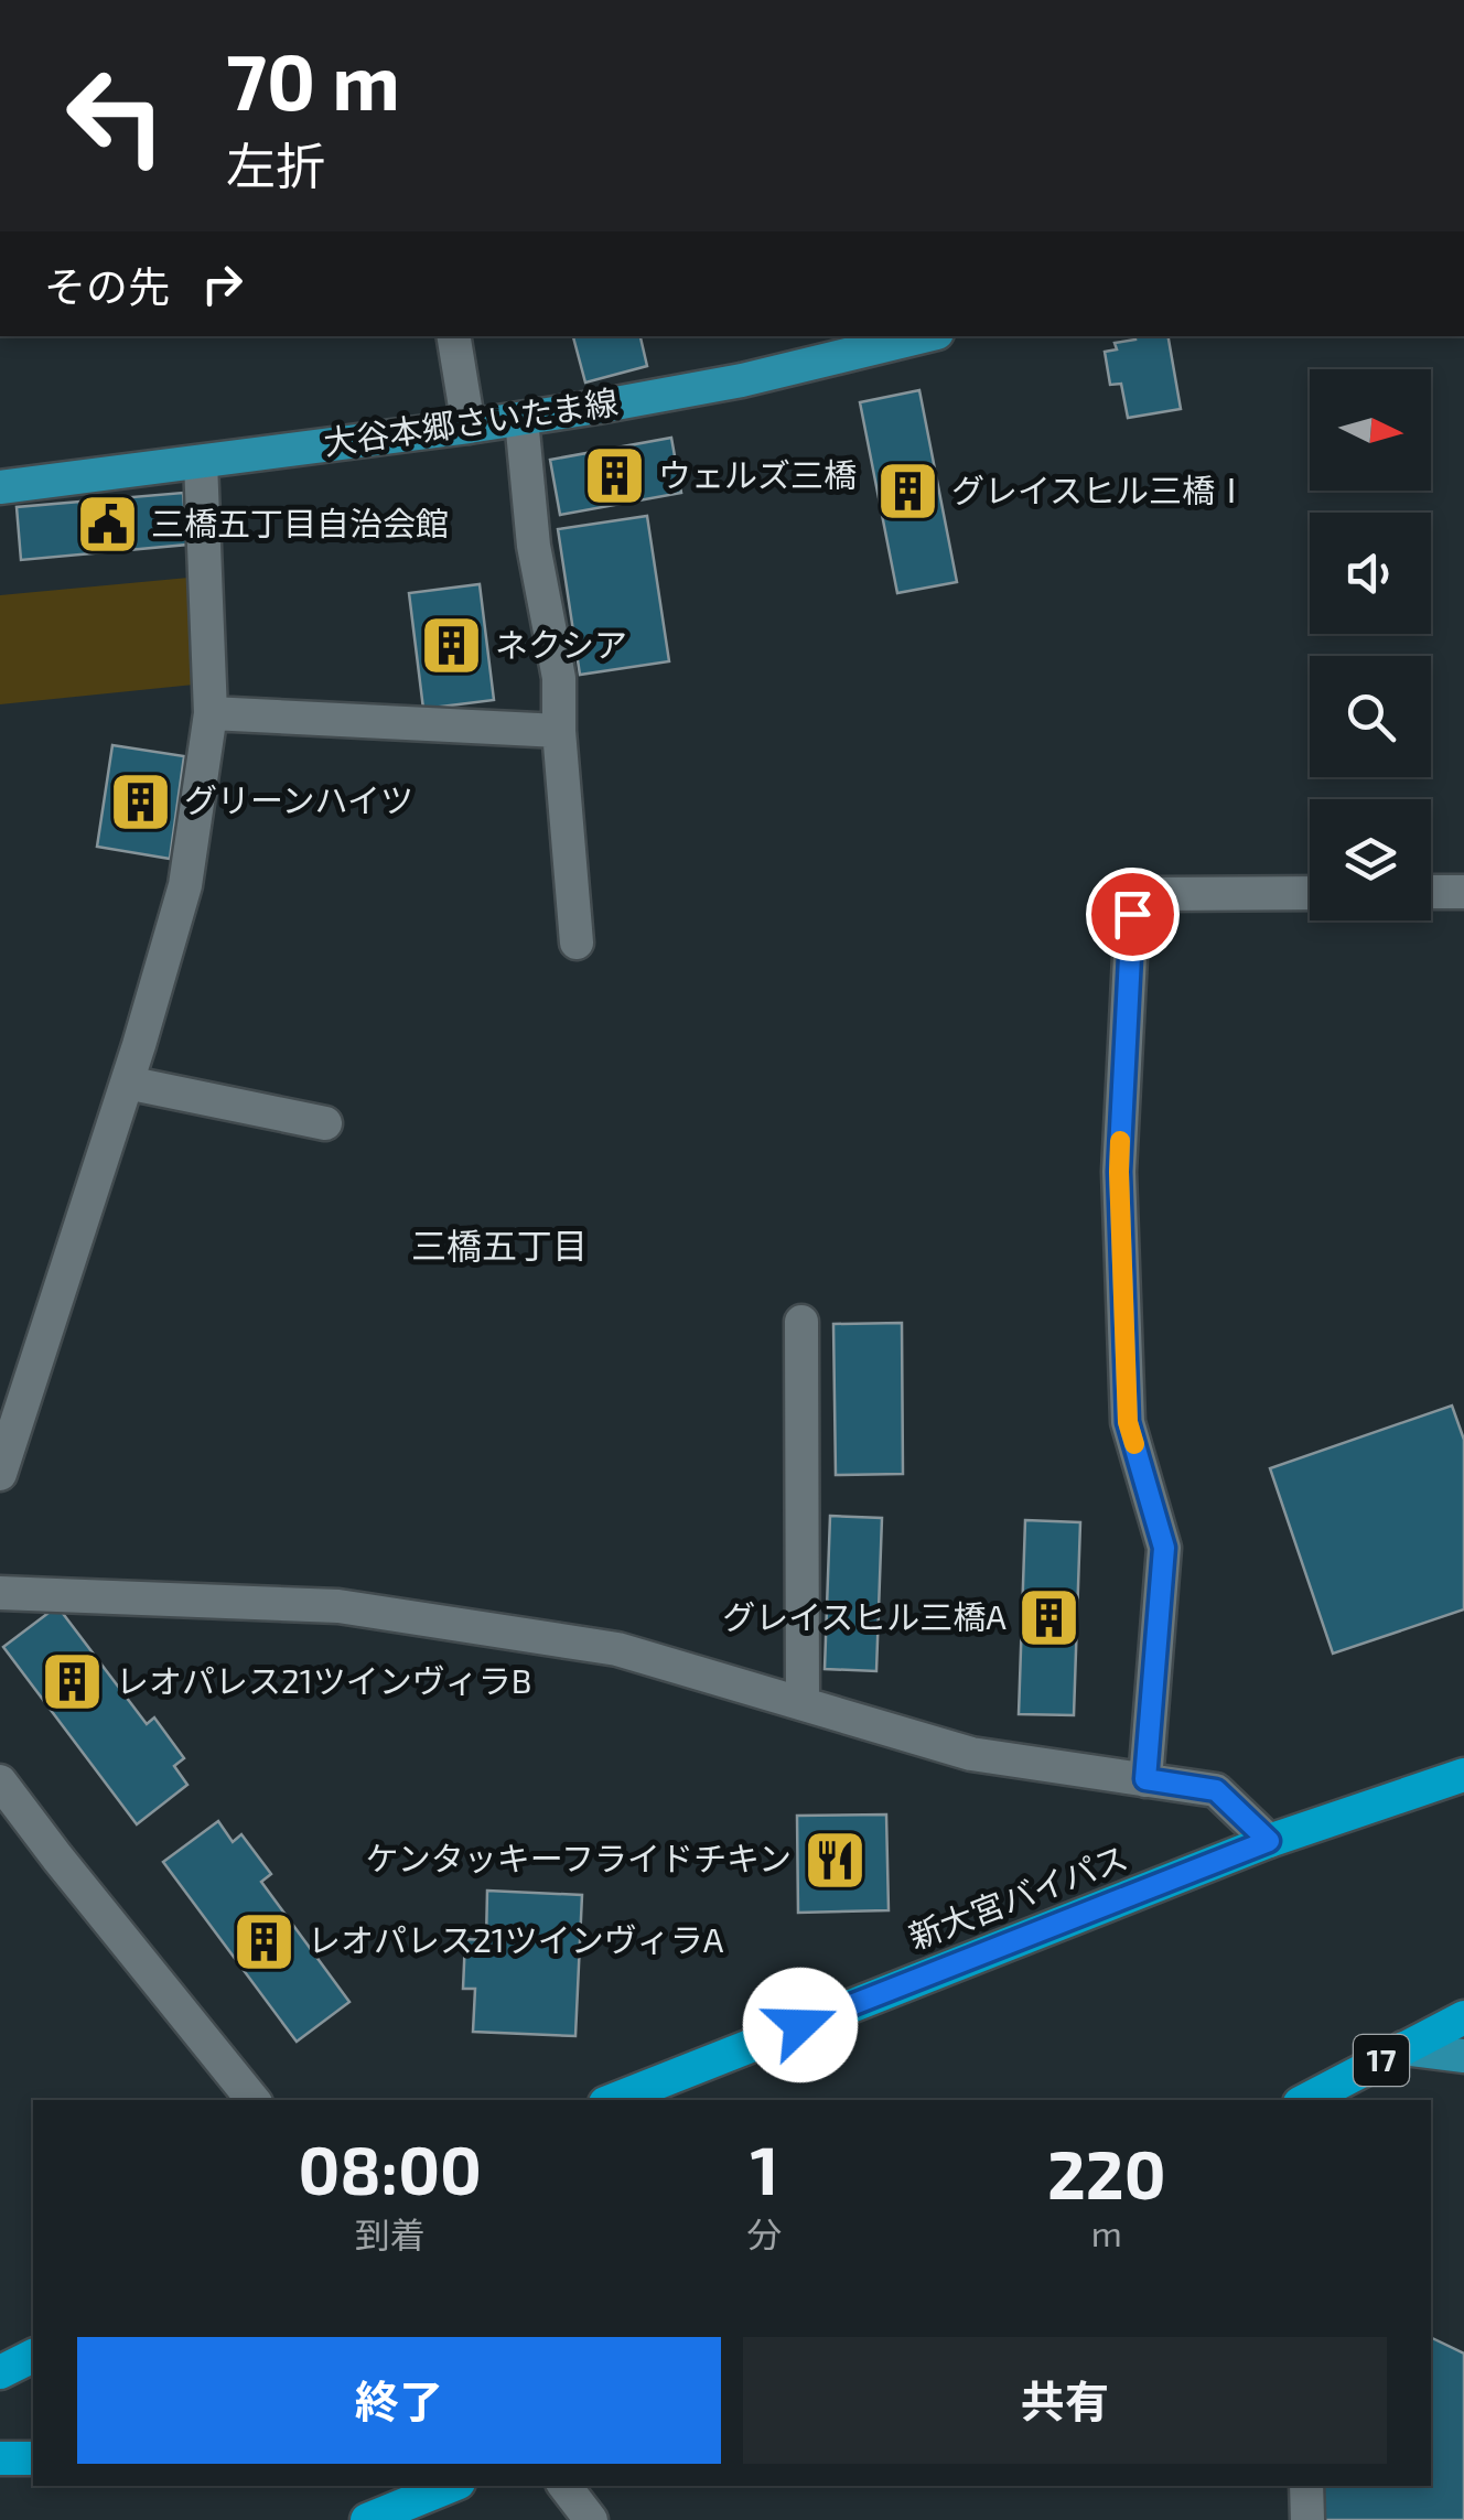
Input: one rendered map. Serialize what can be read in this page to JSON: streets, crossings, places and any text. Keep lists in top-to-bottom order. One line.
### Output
{"streets":{"highway":["新大宮バイパス","17"],"main road":["大谷本郷さいたま線"]},"districts":["三橋五丁目"],"places":{"building":["ウェルズ三橋","グレイスヒル三橋Ⅰ","ネクシア","グリーンハイツ","グレイスヒル三橋A","レオパレス21ツインヴィラB","レオパレス21ツインヴィラA"],"public building":["三橋五丁目自治会館"],"restaurant":["ケンタッキーフライドチキン"]},"north":"right","page":{"turn":["70 m","左折"],"then":"その先","eta":["08:00","到着","1","分","220","m"],"buttons":["終了","共有"]}}
